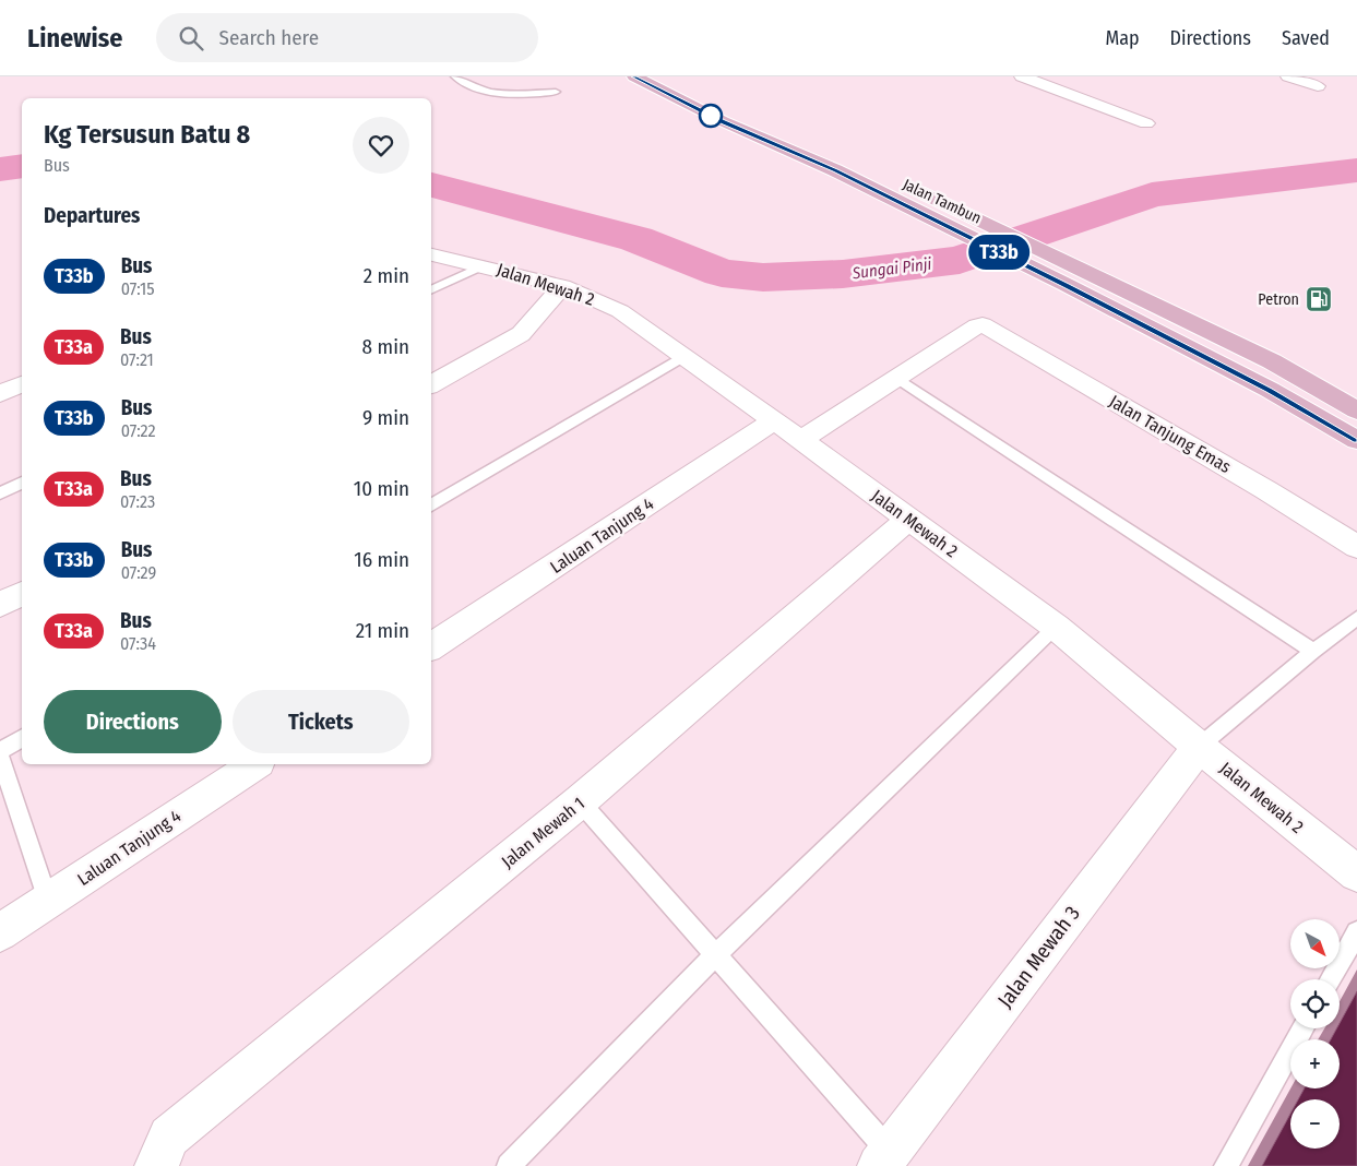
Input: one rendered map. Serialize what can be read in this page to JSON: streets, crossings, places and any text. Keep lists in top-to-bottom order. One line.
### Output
{"streets":{"main road":["Jalan Tambun"],"street":["Jalan Mewah 2","Jalan Tanjung Emas","Laluan Tanjung 4","Jalan Mewah 1","Jalan Mewah 3"]},"crossings":[["Jalan Mewah 2","Laluan Tanjung 4"],["Jalan Mewah 2","Jalan Mewah 1"],["Jalan Mewah 2","Jalan Mewah 3"]],"water":["Sungai Pinji"],"places":{"fuel station":["Petron"]},"lines":["bus line T33b"],"north":"bottom right","page":{"header":"Linewise","search":"Search here","nav":["Map","Directions","Saved"],"on_map":"T33b","heading":[["Kg Tersusun Batu 8","Bus"],"Departures"],"list":[{"mark":"T33b","name":"Bus","note":"07:15","value":"2 min"},{"mark":"T33a","name":"Bus","note":"07:21","value":"8 min"},{"mark":"T33b","name":"Bus","note":"07:22","value":"9 min"},{"mark":"T33a","name":"Bus","note":"07:23","value":"10 min"},{"mark":"T33b","name":"Bus","note":"07:29","value":"16 min"},{"mark":"T33a","name":"Bus","note":"07:34","value":"21 min"}],"buttons":["Directions","Tickets"],"map_buttons":["+","−"]}}
